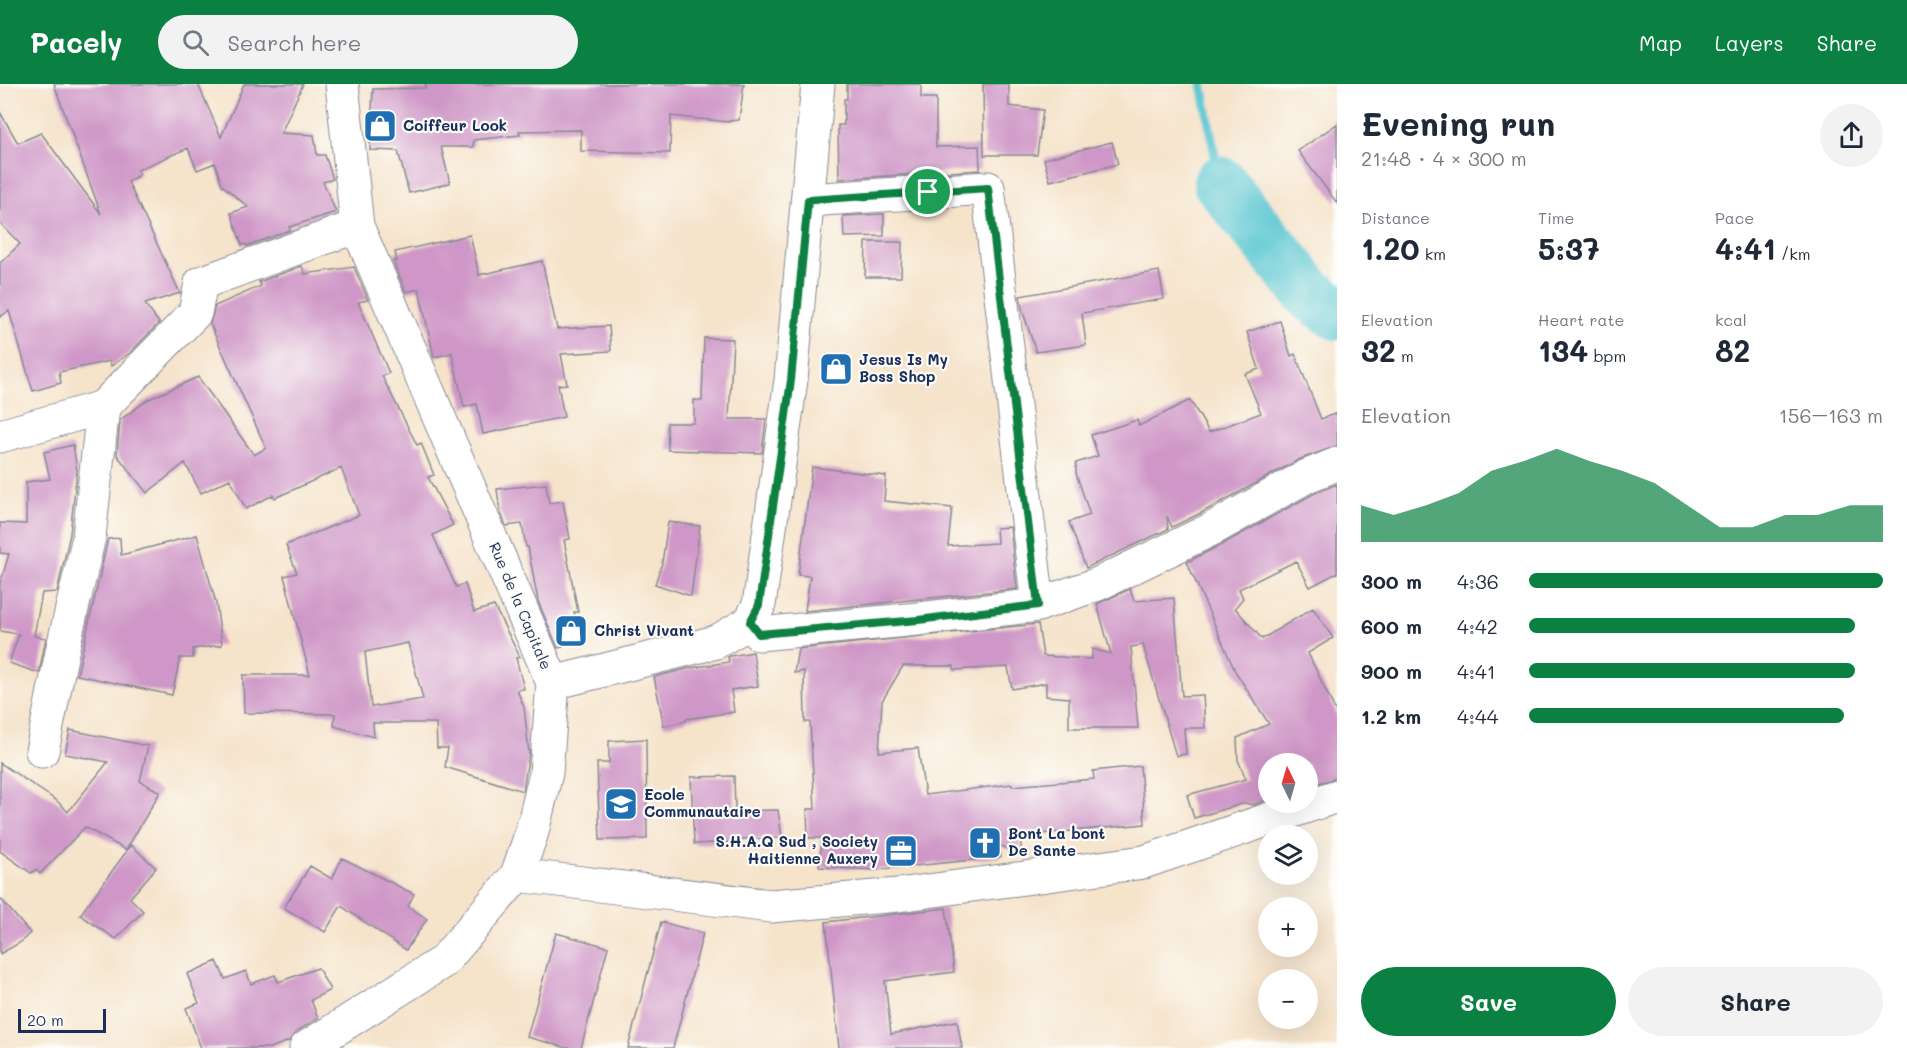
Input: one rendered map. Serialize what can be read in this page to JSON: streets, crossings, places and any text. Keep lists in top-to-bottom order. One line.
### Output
{"streets":{"street":["Rue de la Capitale"]},"places":{"shop":["Coiffeur Look","Jesus Is My Boss Shop","Christ Vivant"],"school or university":["Ecole Communautaire"],"church":["Bont La bont De Sante"],"office":["S.H.A.Q Sud , Society Haitienne Auxery"]},"scale_bar":"20 m","north":"top","page":{"header":"Pacely","search":"Search here","nav":["Map","Layers","Share"],"heading":["Evening run","21:48 · 4 × 300 m"],"stats":[["Distance","1.20 km"],["Time","5:37"],["Pace","4:41 /km"],["Elevation","32 m"],["Heart rate","134 bpm"],["kcal","82"]],"chart":["Elevation","156–163 m"],"list":[{"name":"300 m","note":"4:36"},{"name":"600 m","note":"4:42"},{"name":"900 m","note":"4:41"},{"name":"1.2 km","note":"4:44"}],"map_buttons":["+","−"],"buttons":["Save","Share"],"scale":"20 m"}}
